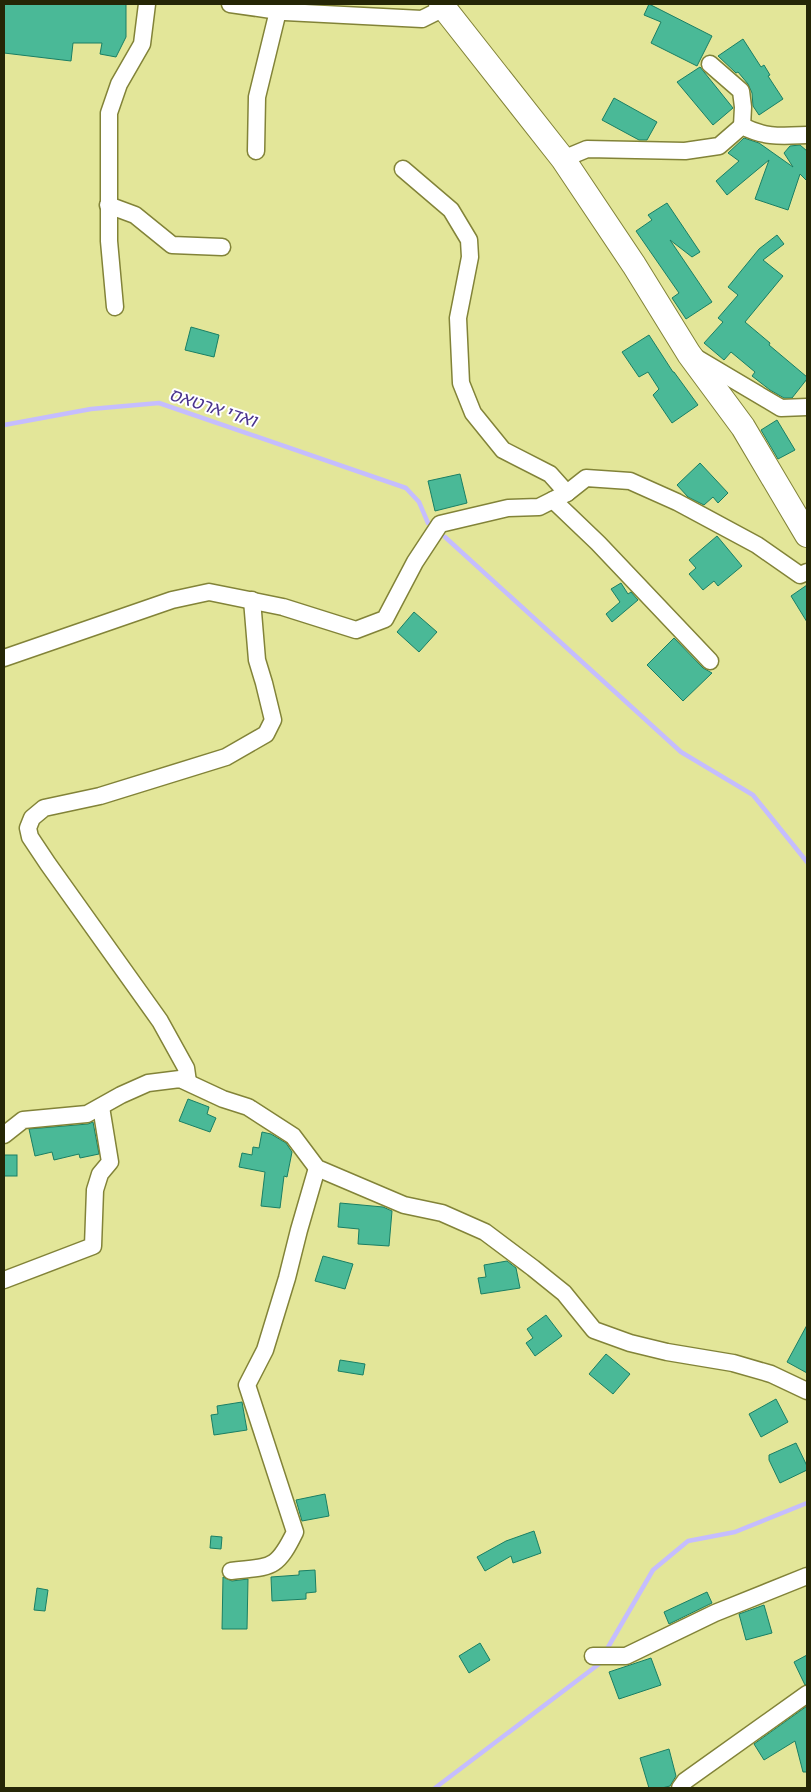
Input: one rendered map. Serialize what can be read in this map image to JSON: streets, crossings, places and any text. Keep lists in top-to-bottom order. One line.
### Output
{"water":["ואדי ארטאס"]}
